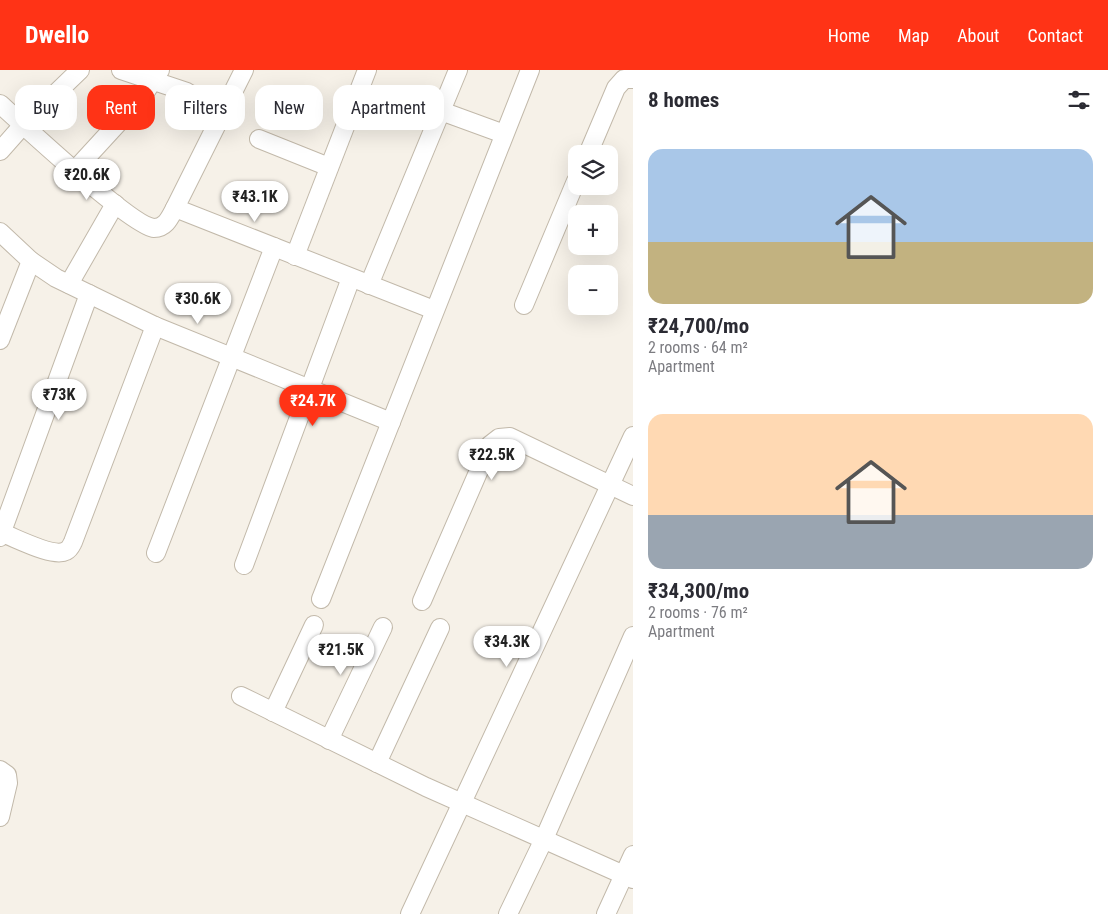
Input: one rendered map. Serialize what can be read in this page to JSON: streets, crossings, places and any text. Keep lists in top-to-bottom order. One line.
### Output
{"page":{"header":"Dwello","nav":["Home","Map","About","Contact"],"heading":"8 homes","chip":["Buy","Rent","Filters","New","Apartment"],"list":[{"name":"₹24,700/mo","note":"2 rooms · 64 m² · Apartment"},{"name":"₹34,300/mo","note":"2 rooms · 76 m² · Apartment"}],"map_buttons":["+","−"],"price":["₹20.6K","₹43.1K","₹30.6K","₹73K","₹24.7K","₹22.5K","₹34.3K","₹21.5K"]}}
